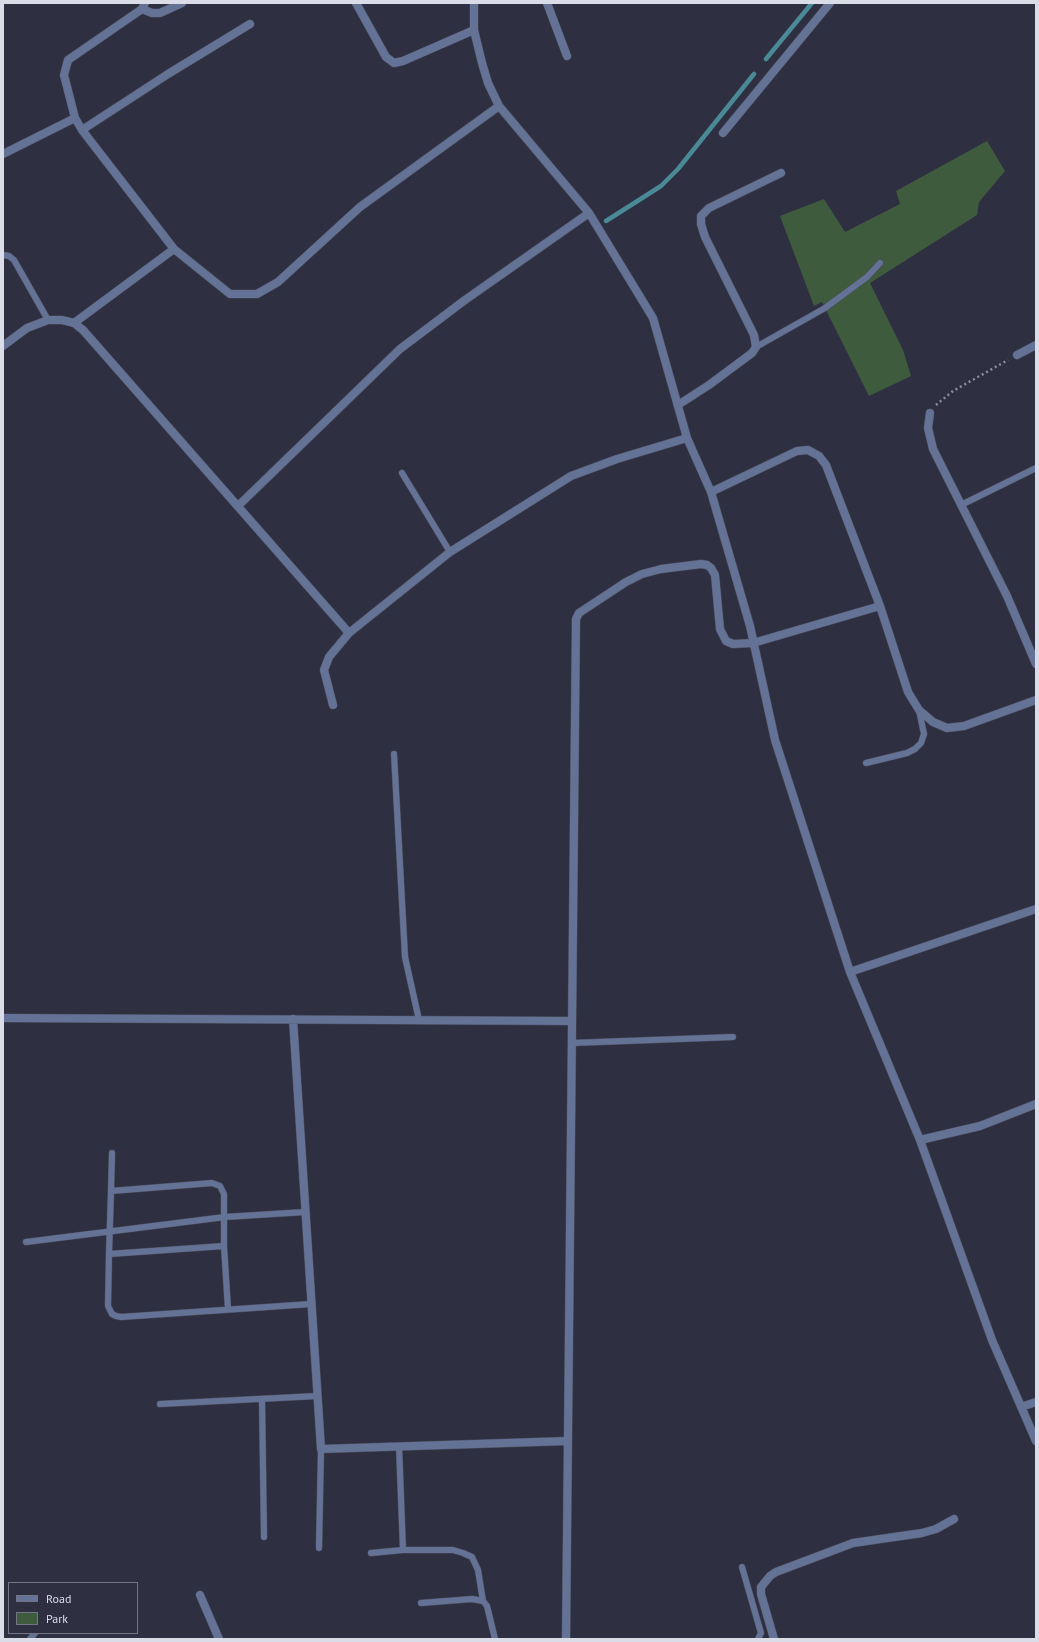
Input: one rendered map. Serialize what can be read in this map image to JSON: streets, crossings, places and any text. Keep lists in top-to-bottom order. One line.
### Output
{"legend":["Road","Park"]}
